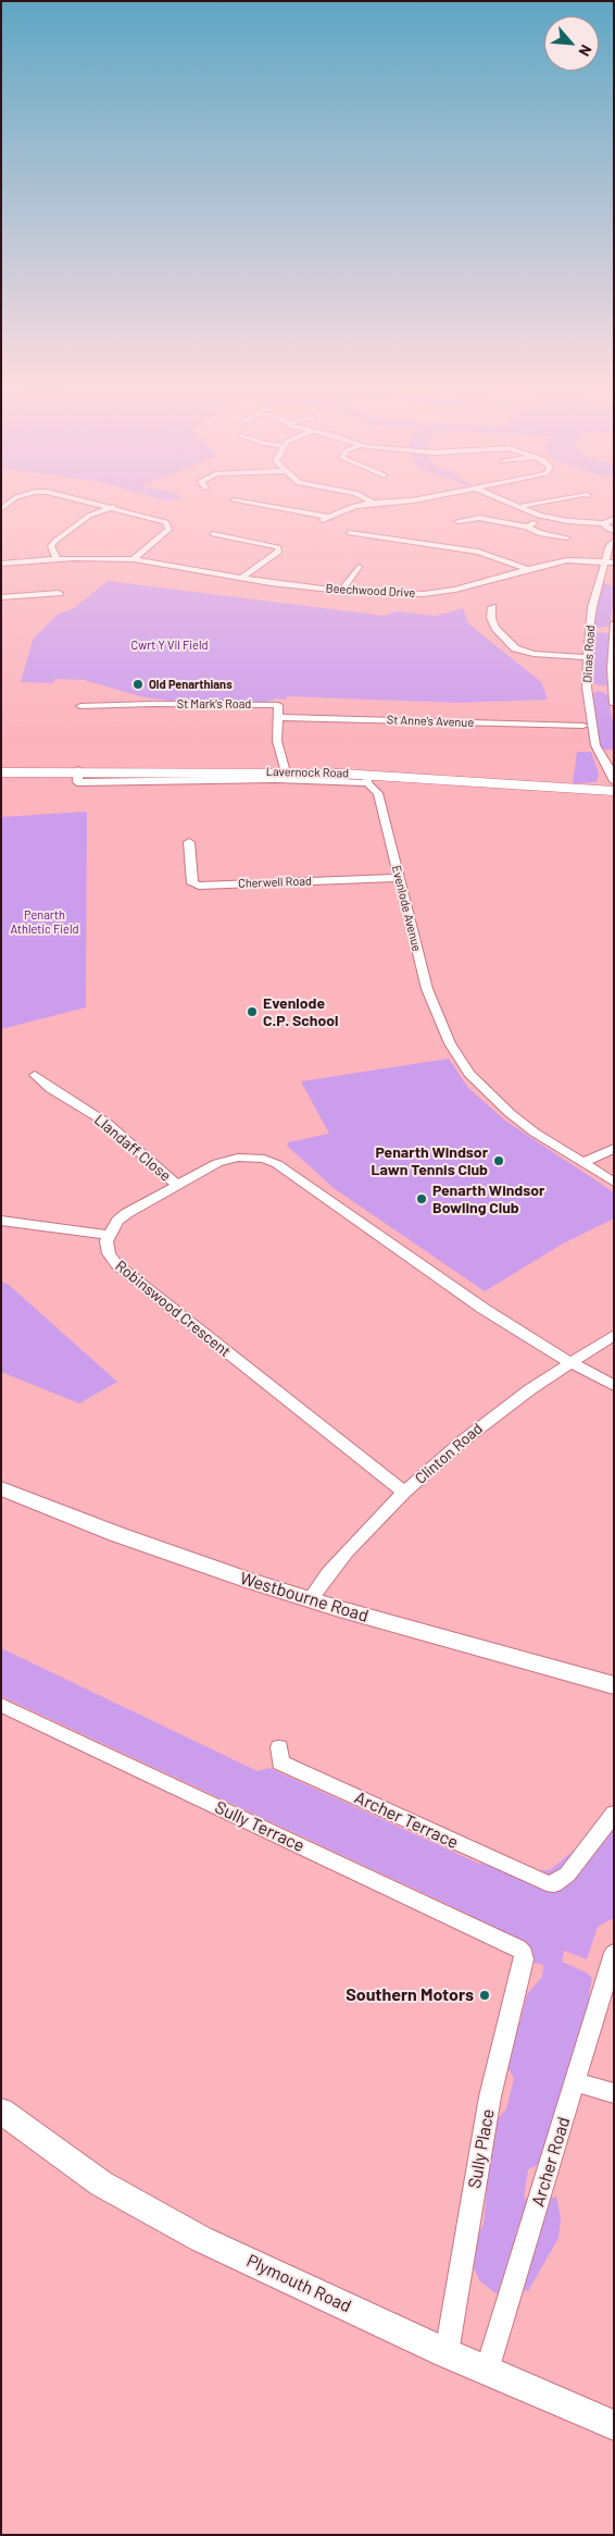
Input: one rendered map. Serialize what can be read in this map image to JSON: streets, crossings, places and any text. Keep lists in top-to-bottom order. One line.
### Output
{"streets":{"main road":["Lavernock Road"],"street":["Beechwood Drive","Dinas Road","St Mark's Road","St Anne's Avenue","Cherwell Road","Evenlode Avenue","Llandaff Close","Robinswood Crescent","Clinton Road","Westbourne Road","Archer Terrace","Sully Terrace","Sully Place","Archer Road","Plymouth Road"]},"crossings":[["Beechwood Drive","Dinas Road"],["St Mark's Road","St Anne's Avenue"],["Lavernock Road","Evenlode Avenue"],["Cherwell Road","Evenlode Avenue"],["Robinswood Crescent","Clinton Road"],["Clinton Road","Westbourne Road"],["Sully Terrace","Sully Place"],["Sully Place","Plymouth Road"],["Archer Road","Plymouth Road"]],"parks":["Cwrt Y Vil Field","Penarth Athletic Field"],"places":["Old Penarthians","Evenlode C.P. School","Penarth Windsor Lawn Tennis Club","Penarth Windsor Bowling Club","Southern Motors"],"north":"bottom right"}
